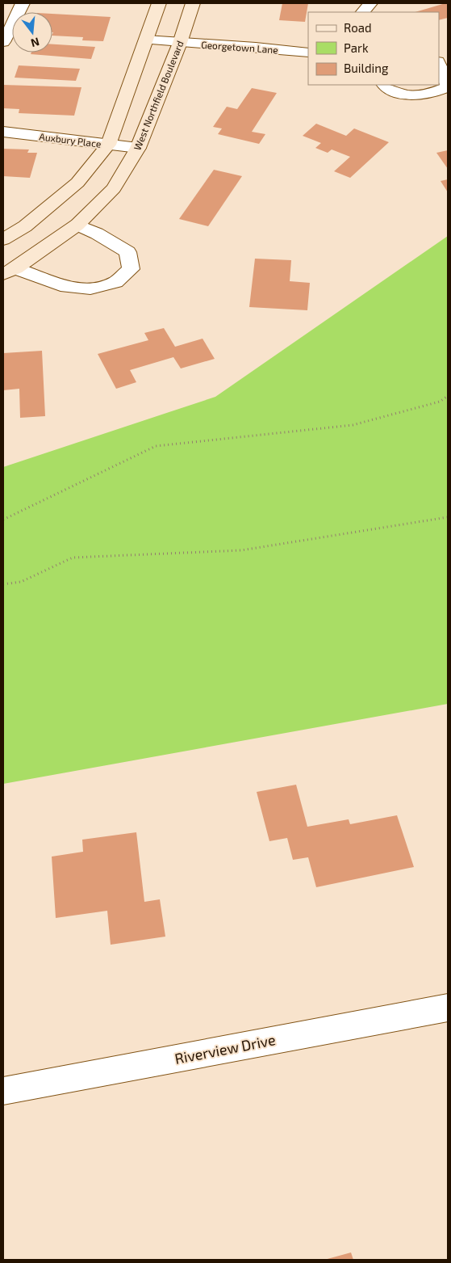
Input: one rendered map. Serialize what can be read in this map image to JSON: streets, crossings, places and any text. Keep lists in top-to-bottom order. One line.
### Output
{"streets":{"main road":["West Northfield Boulevard"],"street":["Georgetown Lane","Auxbury Place","Riverview Drive"]},"crossings":[["Georgetown Lane","West Northfield Boulevard"],["West Northfield Boulevard","Auxbury Place"]],"legend":["Road","Park","Building"],"north":"bottom"}
